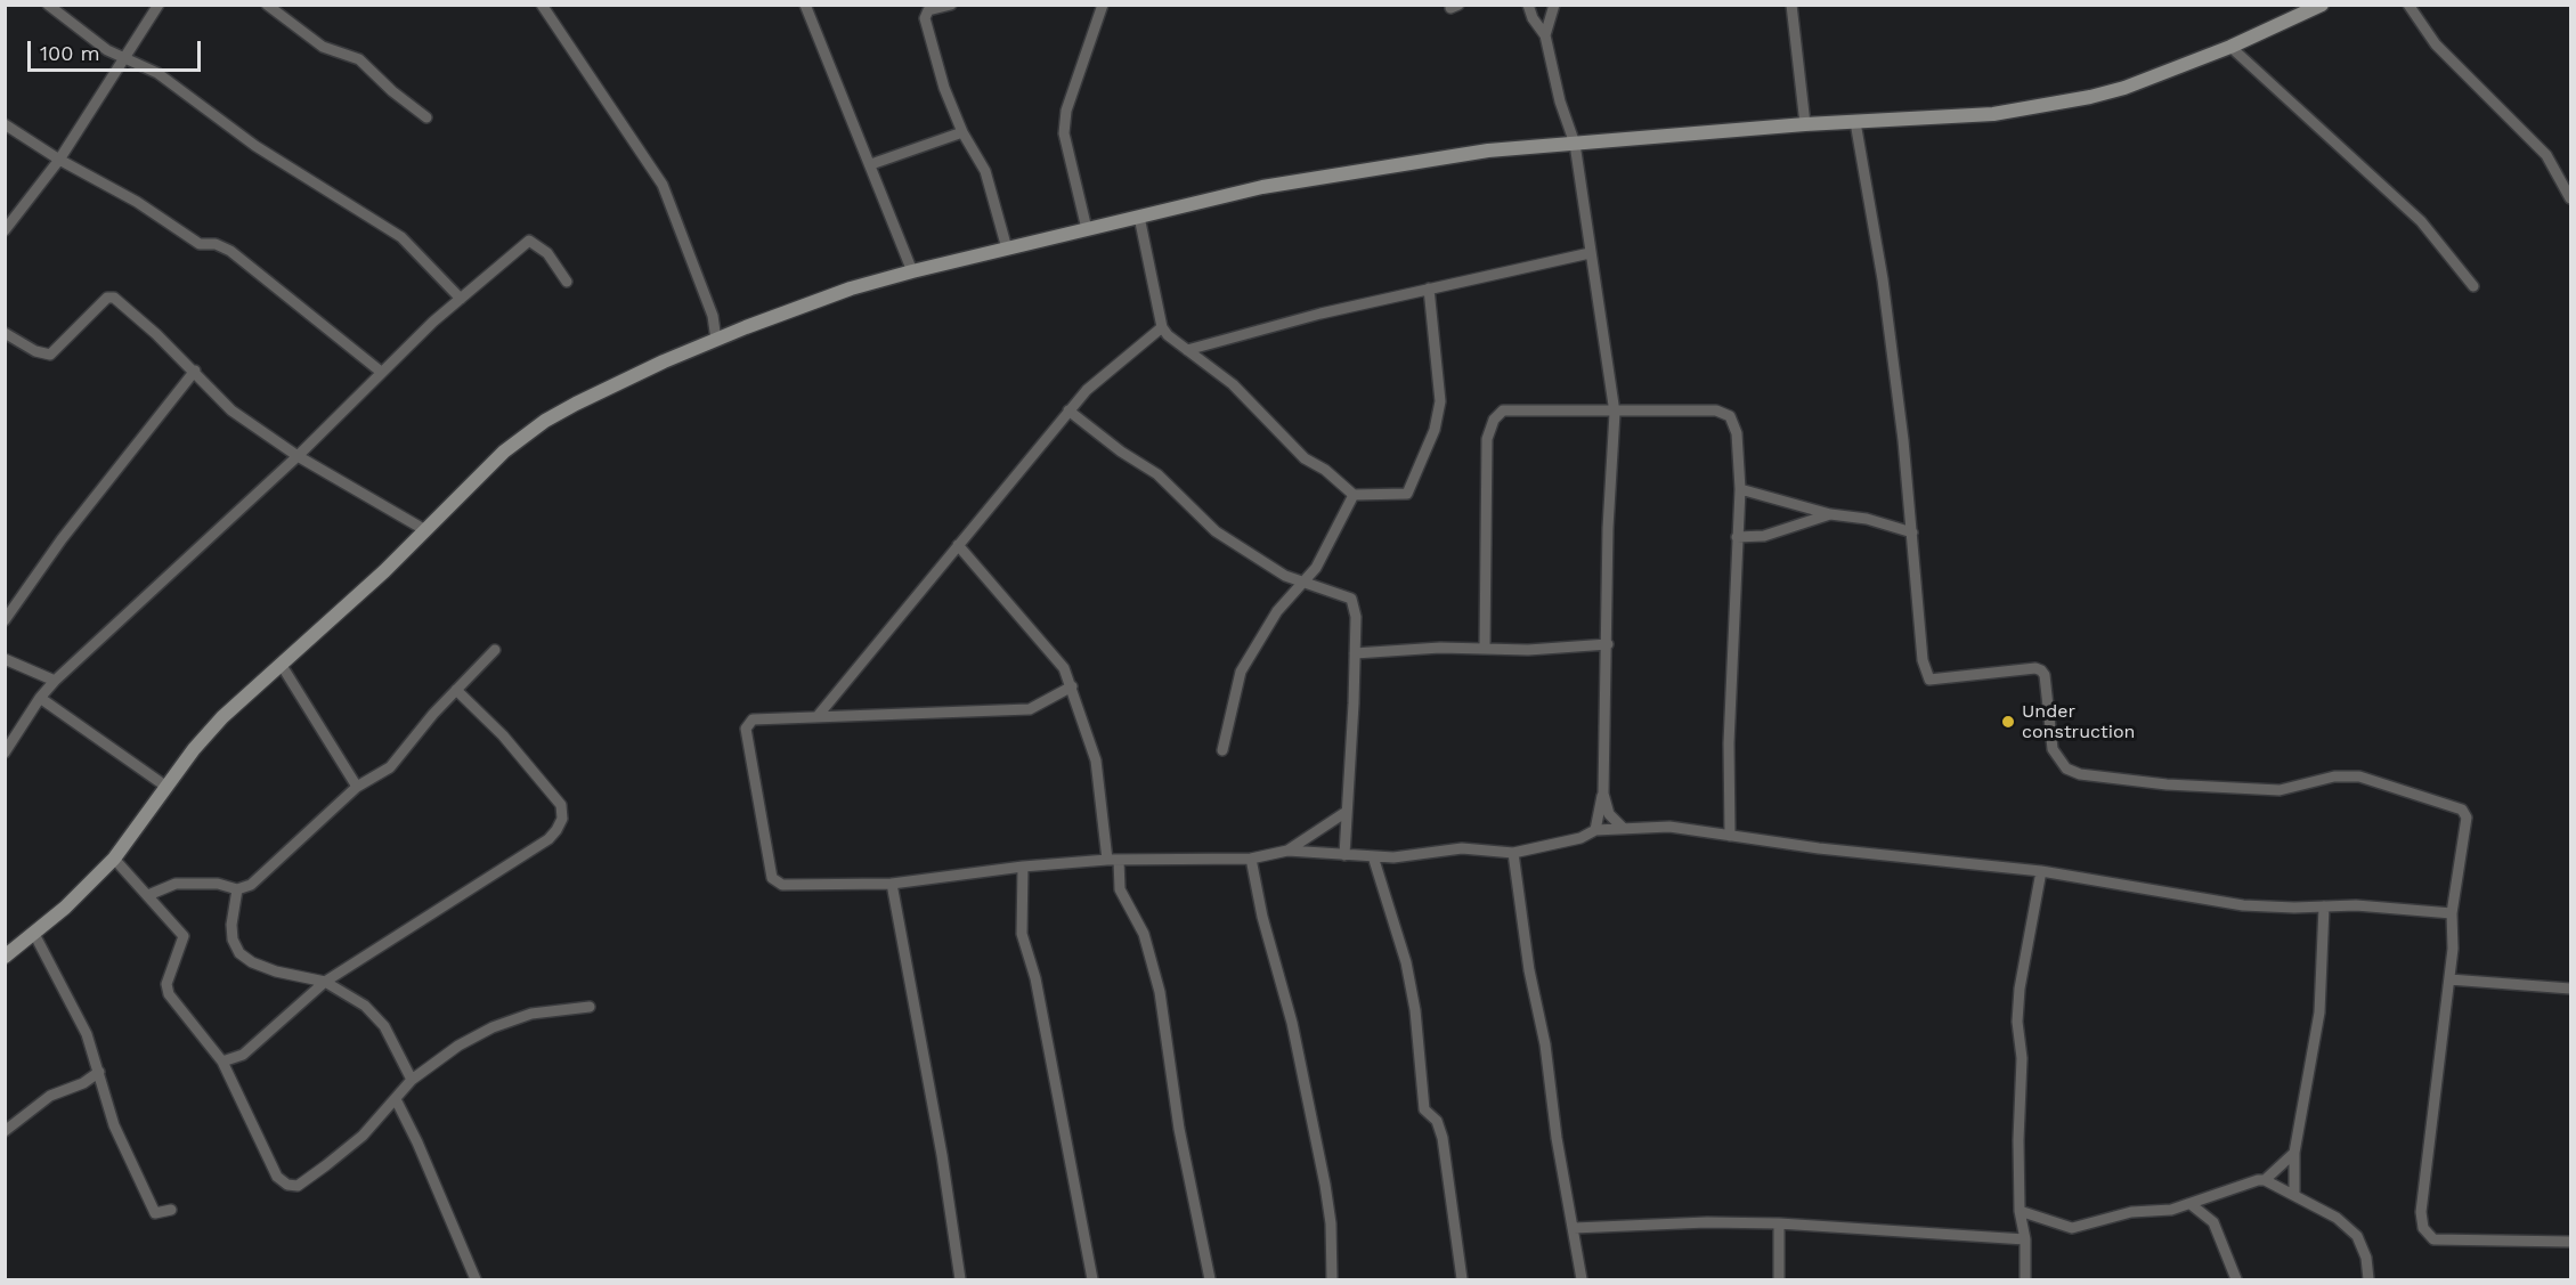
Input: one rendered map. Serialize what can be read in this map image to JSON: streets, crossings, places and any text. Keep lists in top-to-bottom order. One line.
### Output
{"places":["Under construction"],"scale_bar":"100 m"}
